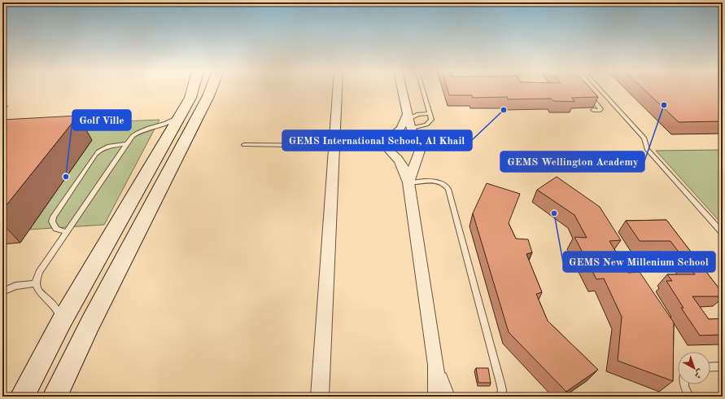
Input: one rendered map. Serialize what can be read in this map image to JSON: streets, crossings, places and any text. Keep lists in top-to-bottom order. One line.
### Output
{"places":["GEMS Wellington Academy","GEMS International School, Al Khail","Golf Ville","GEMS New Millenium School"],"north":"bottom right"}
